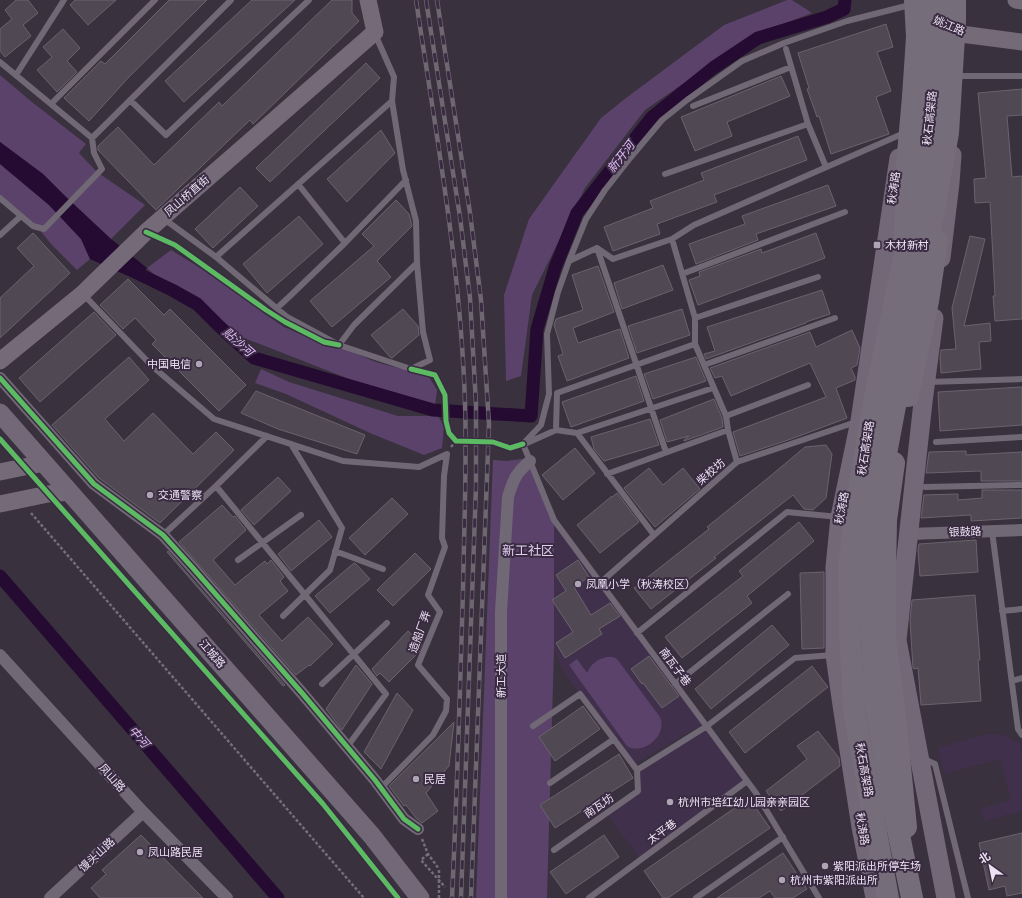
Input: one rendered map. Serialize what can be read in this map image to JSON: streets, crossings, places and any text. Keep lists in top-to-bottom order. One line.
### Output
{"streets":{"highway":["秋石高架路"],"main road":["秋涛路","江城路"],"street":["姚江路","凤山桥直街","银鼓路","新工大道","凤山路","馒头山路"],"lane":["柴校坊","造船厂弄","南瓦子巷","南瓦坊","太平巷"]},"crossings":[["姚江路","秋石高架路"],["姚江路","秋涛路"],["秋涛路","柴校坊"],["柴校坊","南瓦子巷"],["南瓦子巷","新工大道"],["南瓦子巷","太平巷"],["凤山路","馒头山路"]],"districts":["新工社区"],"water":["新开河","贴沙河","中河"],"places":{"transit":["木材新村"],"other":["中国电信","交通警察","凤凰小学（秋涛校区）","民居","杭州市培红幼儿园亲亲园区","凤山路民居","紫阳派出所停车场","杭州市紫阳派出所"]},"north":"top left"}
